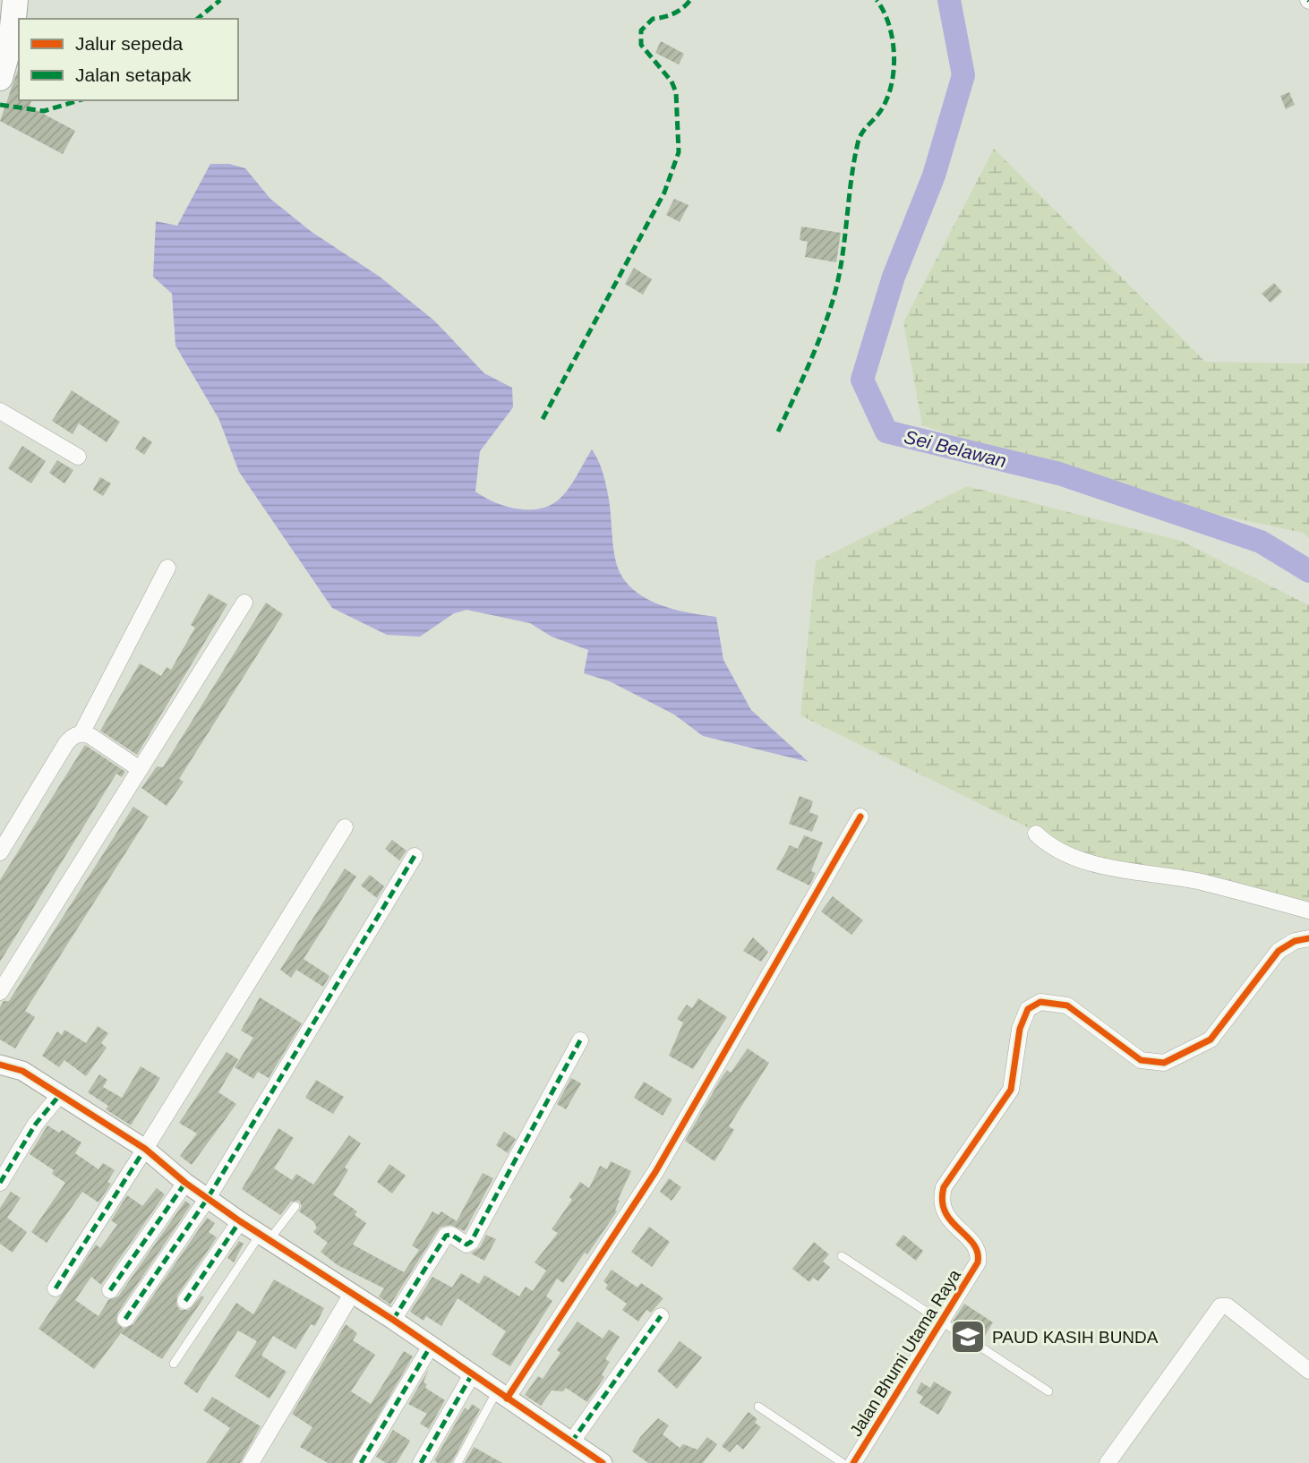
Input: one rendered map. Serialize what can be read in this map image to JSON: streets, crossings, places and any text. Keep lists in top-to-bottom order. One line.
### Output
{"streets":{"street":["Jalan Bhumi Utama Raya"]},"water":["Sei Belawan"],"places":{"school or university":["PAUD KASIH BUNDA"]},"legend":["Jalur sepeda","Jalan setapak"]}
